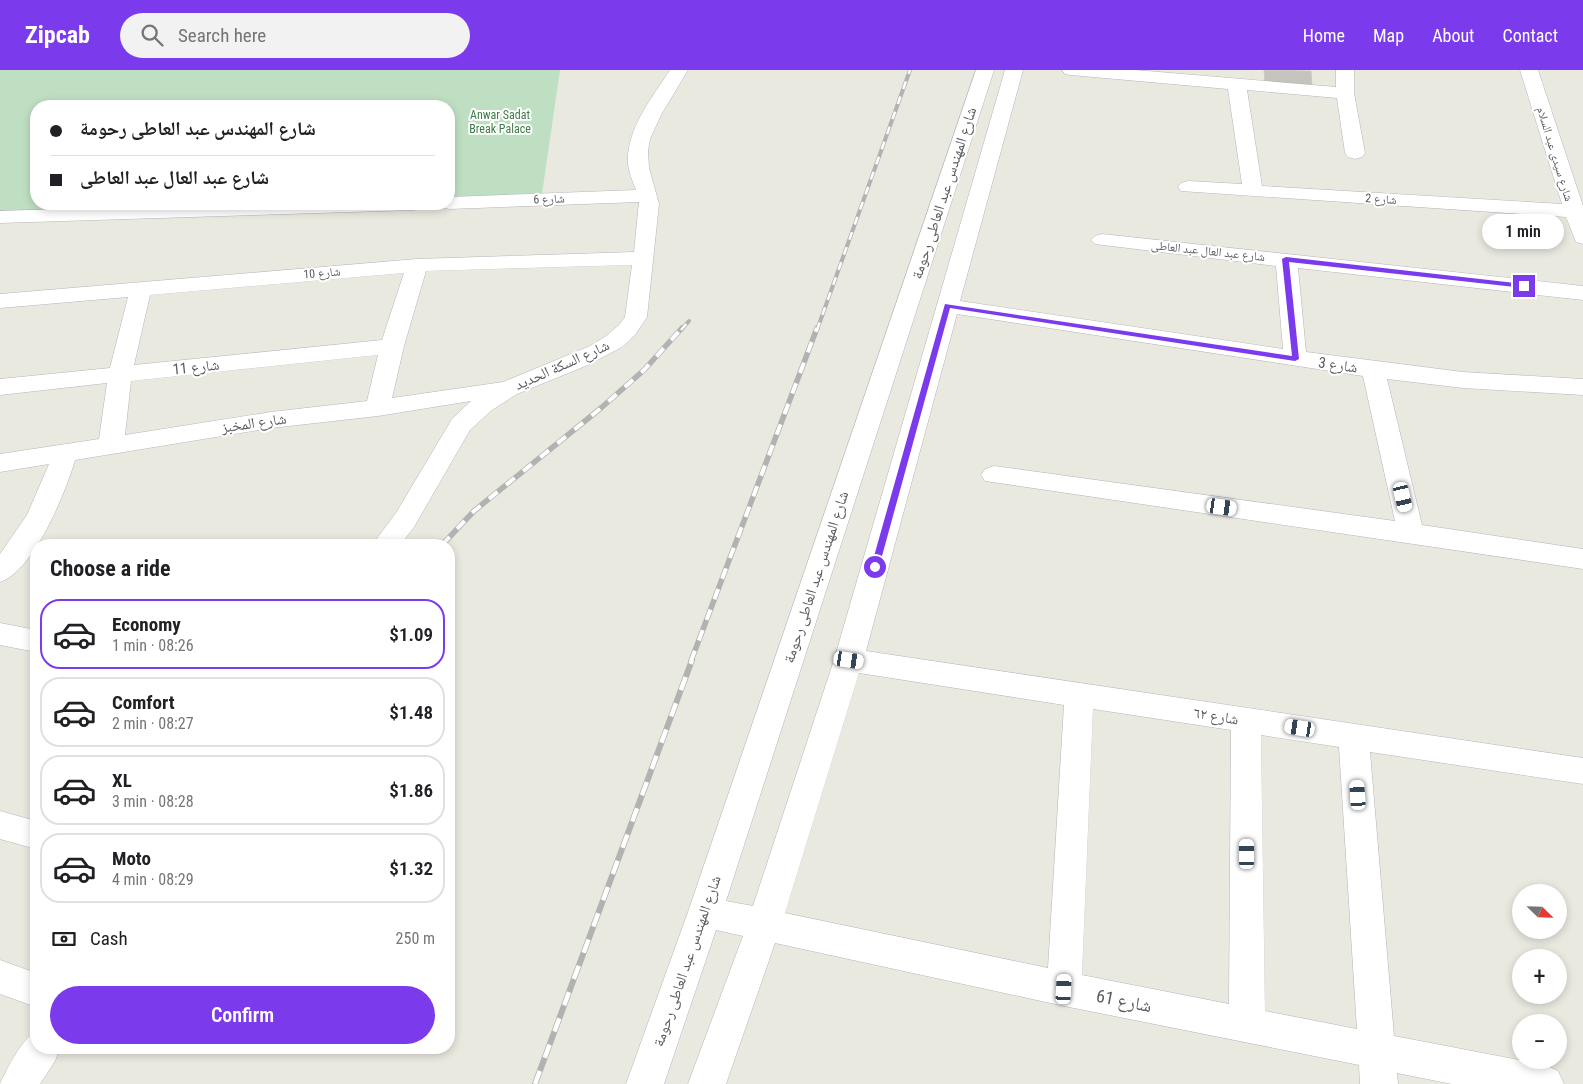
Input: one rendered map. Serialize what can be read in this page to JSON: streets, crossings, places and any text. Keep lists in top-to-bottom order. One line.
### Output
{"streets":{"street":["شارع سيدى عبد السلام","شارع المهندس عبد العاطى رحومة","شارع 6","شارع 2","شارع عبد العال عبد العاطى","شارع 10","شارع السكة الحديد","شارع 3","شارع 11","شارع المخبز","شارع ٦٢","شارع 61"]},"crossings":[["شارع سيدى عبد السلام","شارع 2"],["شارع المهندس عبد العاطى رحومة","شارع 3"],["شارع المهندس عبد العاطى رحومة","شارع ٦٢"],["شارع المهندس عبد العاطى رحومة","شارع 61"],["شارع 6","شارع السكة الحديد"],["شارع 10","شارع السكة الحديد"],["شارع السكة الحديد","شارع المخبز"]],"parks":["Anwar Sadat Break Palace"],"north":"bottom right","page":{"header":"Zipcab","search":"Search here","nav":["Home","Map","About","Contact"],"banner":["شارع المهندس عبد العاطى رحومة","شارع عبد العال عبد العاطى"],"bubble":"1 min","heading":"Choose a ride","list":[{"name":"Economy","note":"1 min · 08:26","value":"$1.09"},{"name":"Comfort","note":"2 min · 08:27","value":"$1.48"},{"name":"XL","note":"3 min · 08:28","value":"$1.86"},{"name":"Moto","note":"4 min · 08:29","value":"$1.32"}],"map_buttons":["+","−"],"pay":["Cash","250 m"],"buttons":"Confirm"}}
